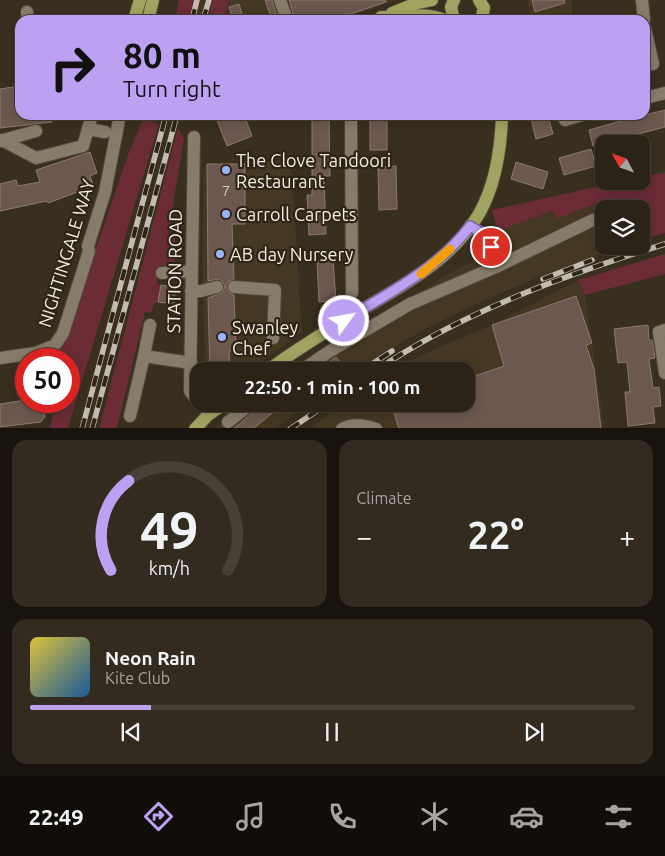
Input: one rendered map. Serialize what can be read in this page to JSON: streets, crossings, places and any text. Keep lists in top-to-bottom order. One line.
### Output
{"streets":{"street":["NIGHTINGALE WAY","STATION ROAD"]},"places":["The Clove Tandoori Restaurant","Carroll Carpets","AB day Nursery","Swanley Chef"],"house_numbers":["7"],"north":"top left","page":{"turn":["80 m","Turn right"],"limit":"50","trip":"22:50 · 1 min · 100 m","tile":"Climate","heat":["−","22°","+"],"song":["Neon Rain","Kite Club"],"tabs":"22:49","gauge":["49","km/h"]}}
